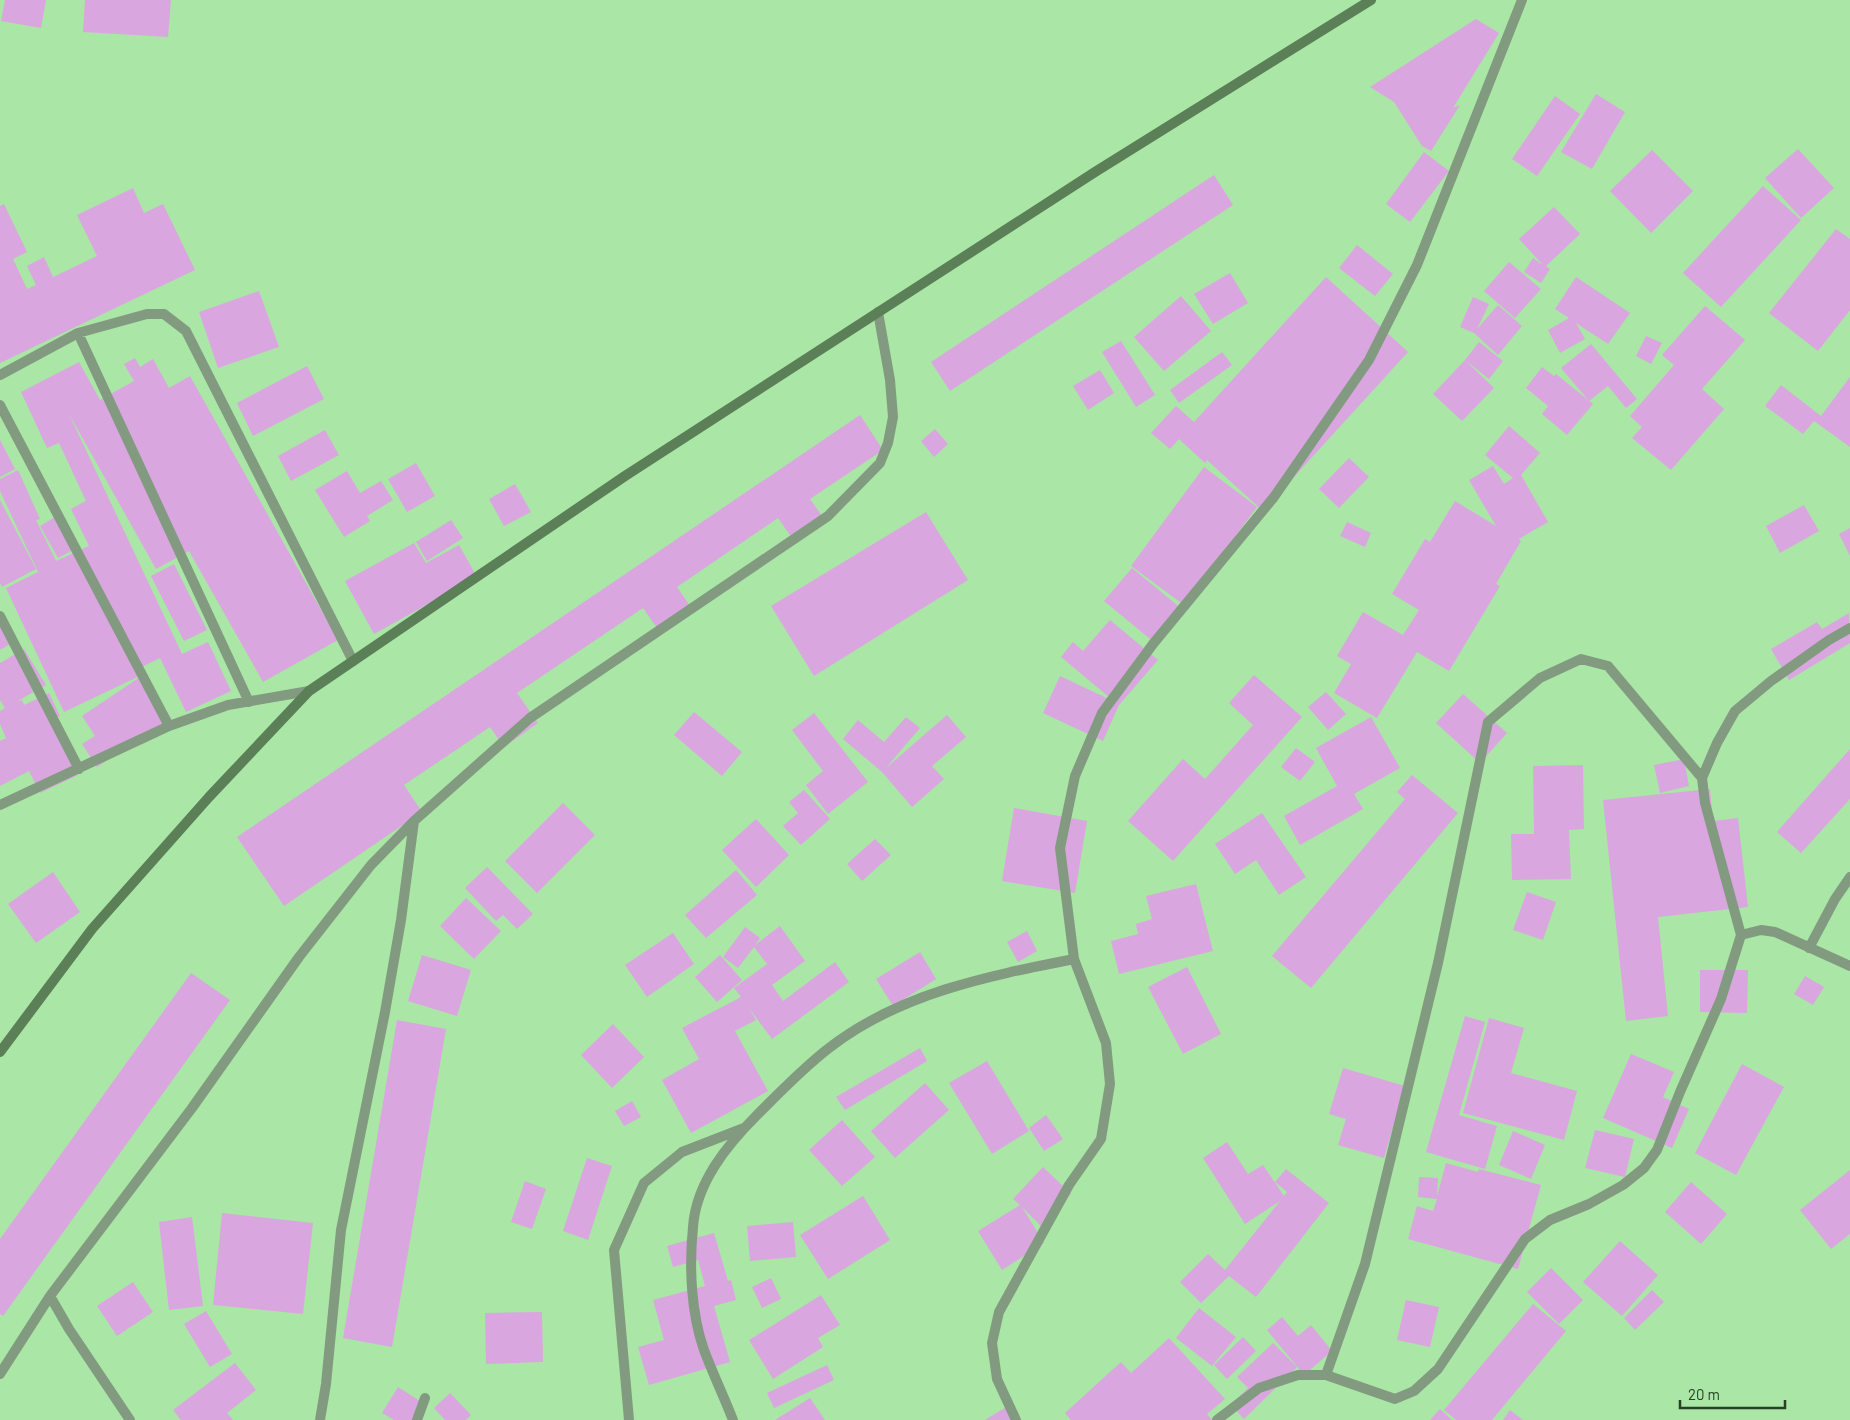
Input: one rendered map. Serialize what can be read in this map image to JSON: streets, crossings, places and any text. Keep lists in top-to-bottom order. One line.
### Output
{"scale_bar":"20 m"}
